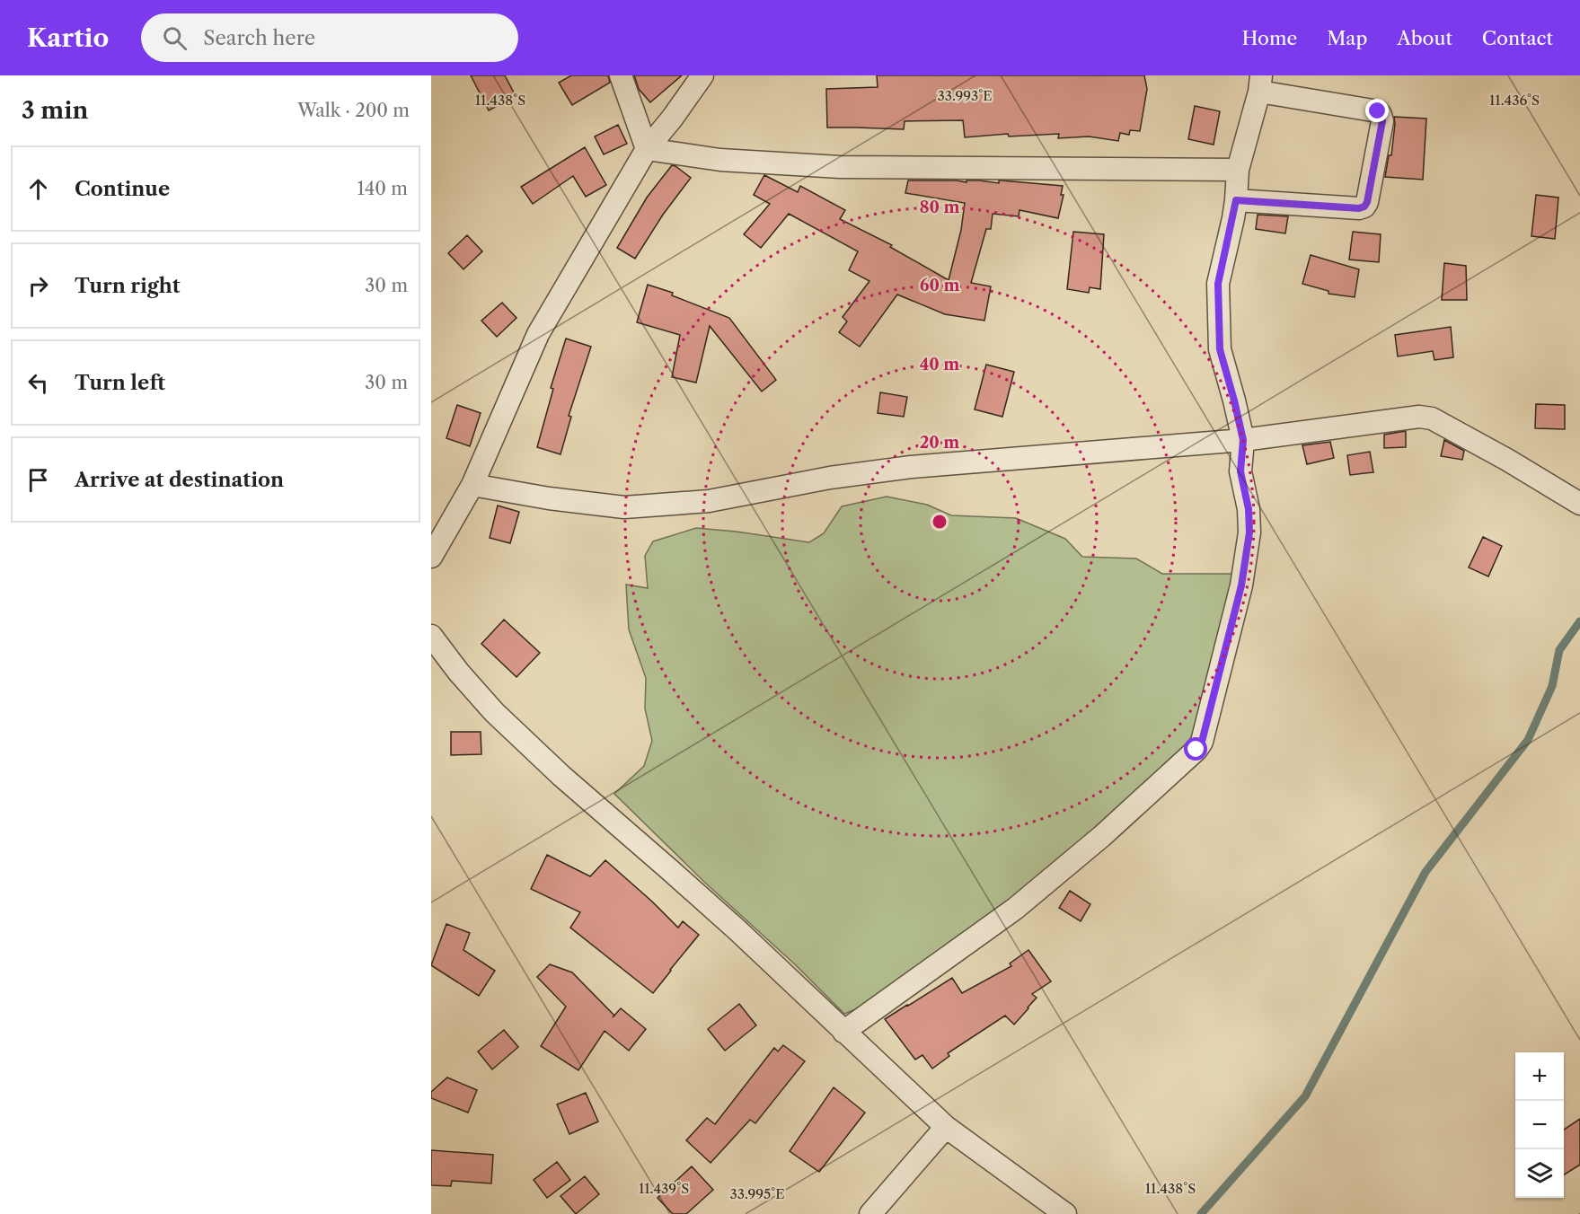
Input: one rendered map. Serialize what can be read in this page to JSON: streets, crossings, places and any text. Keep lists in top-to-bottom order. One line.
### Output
{"page":{"header":"Kartio","search":"Search here","nav":["Home","Map","About","Contact"],"heading":["3 min","Walk · 200 m"],"list":[["Continue","140 m"],["Turn right","30 m"],["Turn left","30 m"],"Arrive at destination"],"map_buttons":["+","−"]},"coordinates":["33.993°E","11.438°S","11.436°S","11.439°S","33.995°E"],"rings":["80 m","60 m","40 m","20 m"]}
